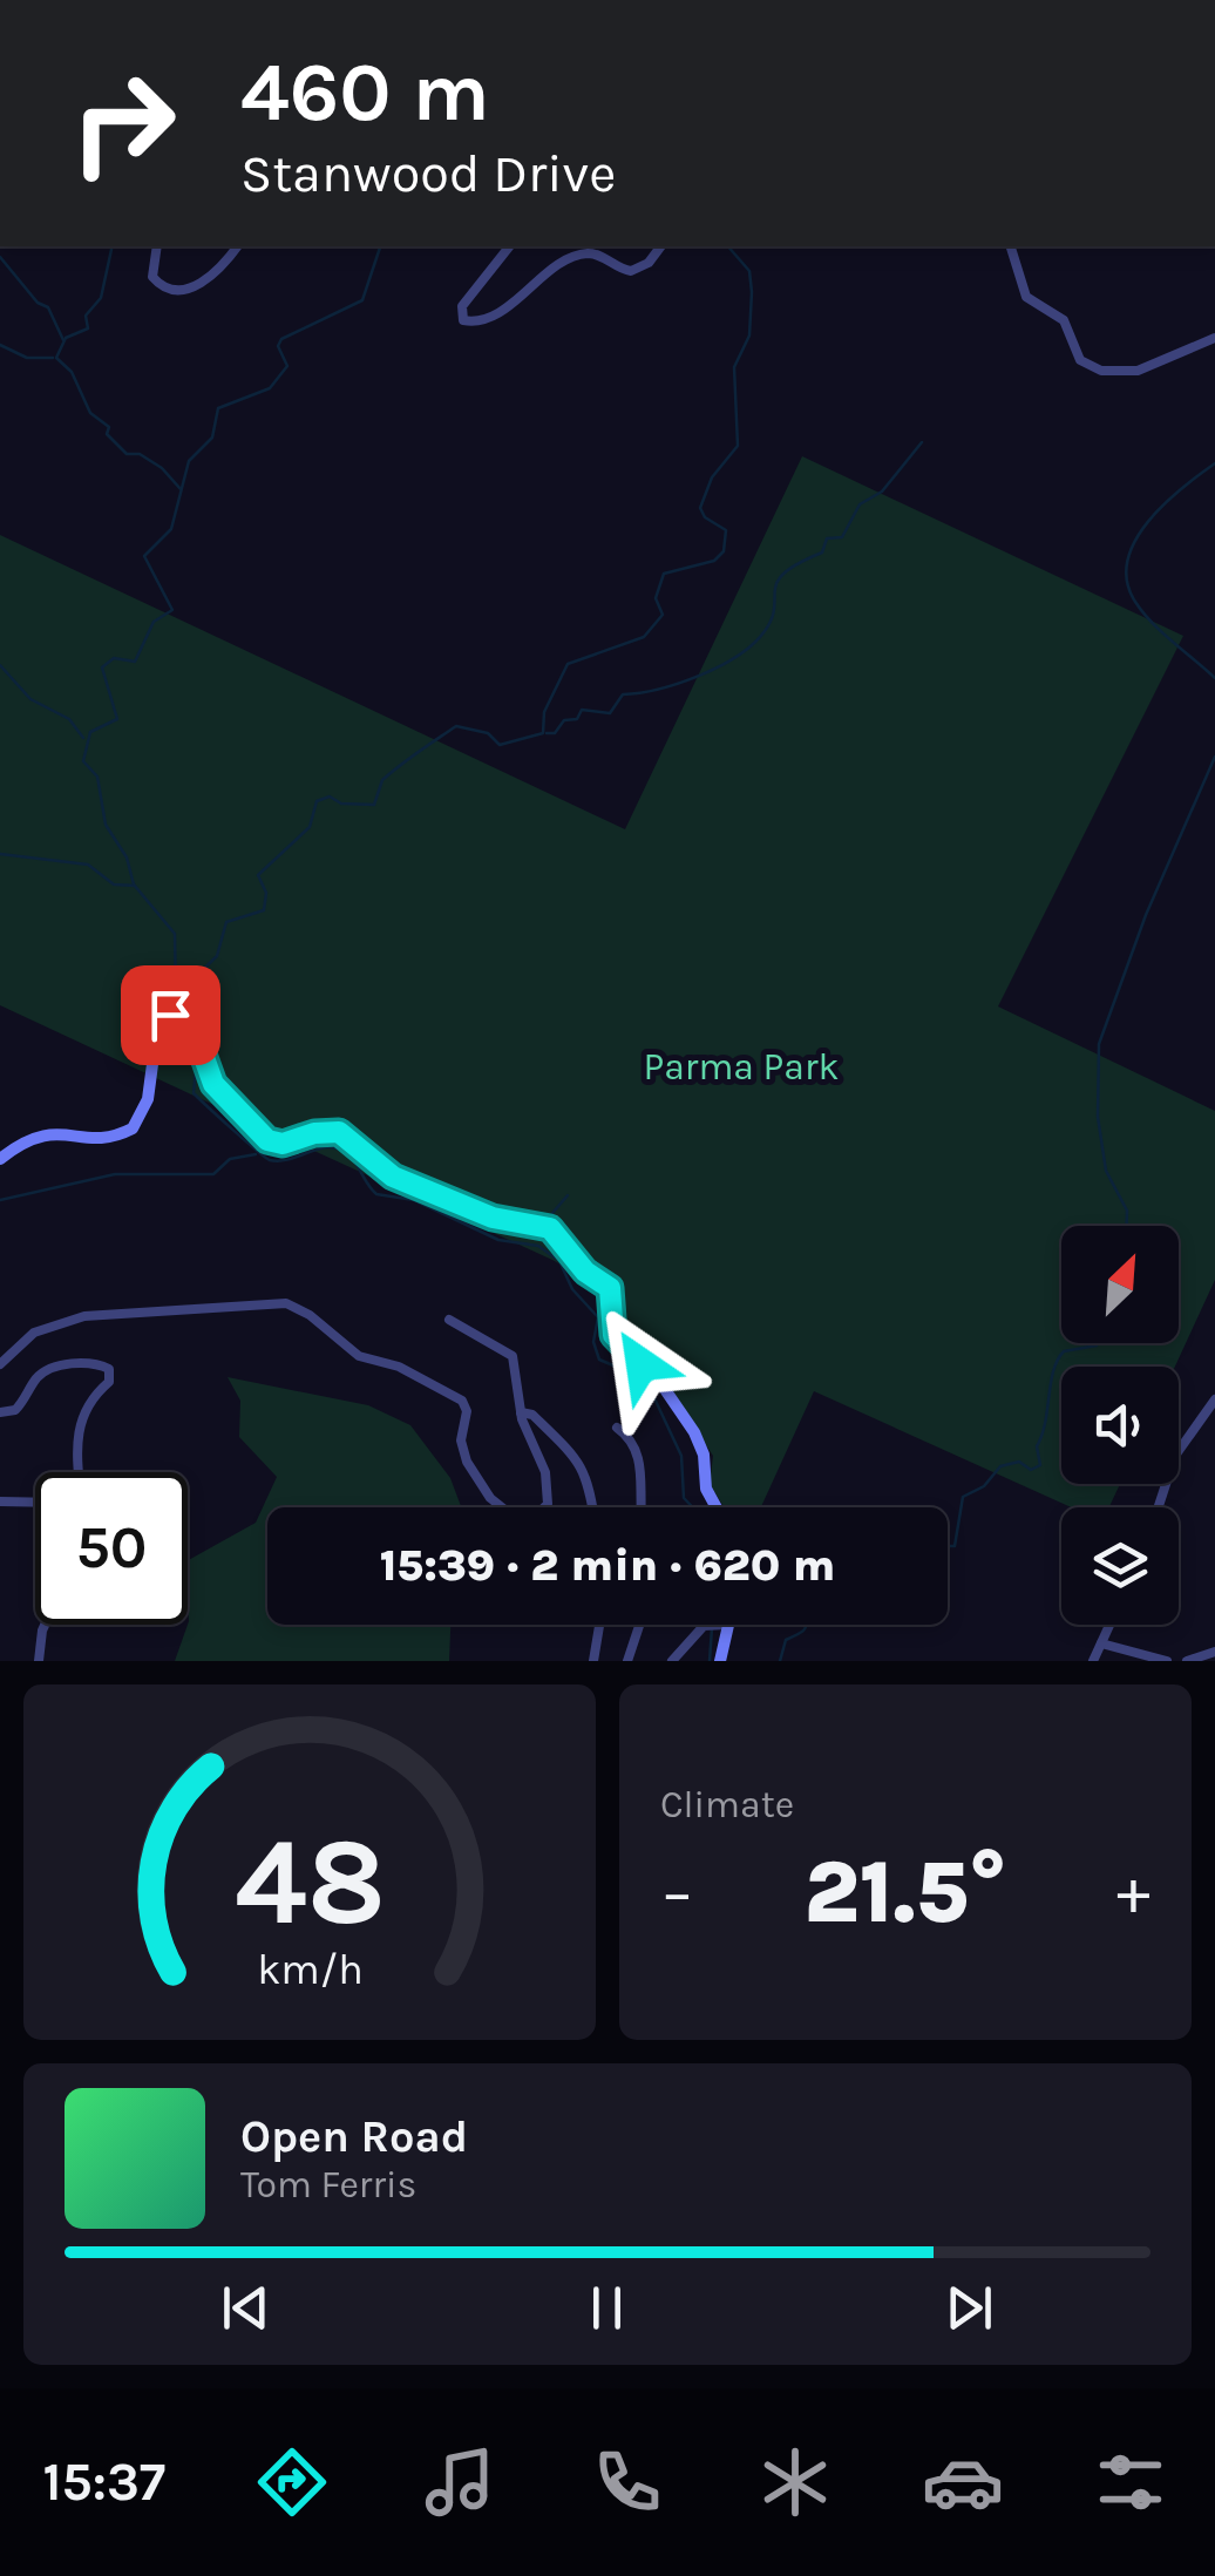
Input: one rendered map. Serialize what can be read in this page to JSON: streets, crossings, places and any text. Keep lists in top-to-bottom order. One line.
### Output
{"parks":["Parma Park"],"north":"top right","page":{"turn":["460 m","Stanwood Drive"],"limit":"50","trip":"15:39 · 2 min · 620 m","tile":"Climate","heat":["−","21.5°","+"],"song":["Open Road","Tom Ferris"],"tabs":"15:37","gauge":["48","km/h"]}}
